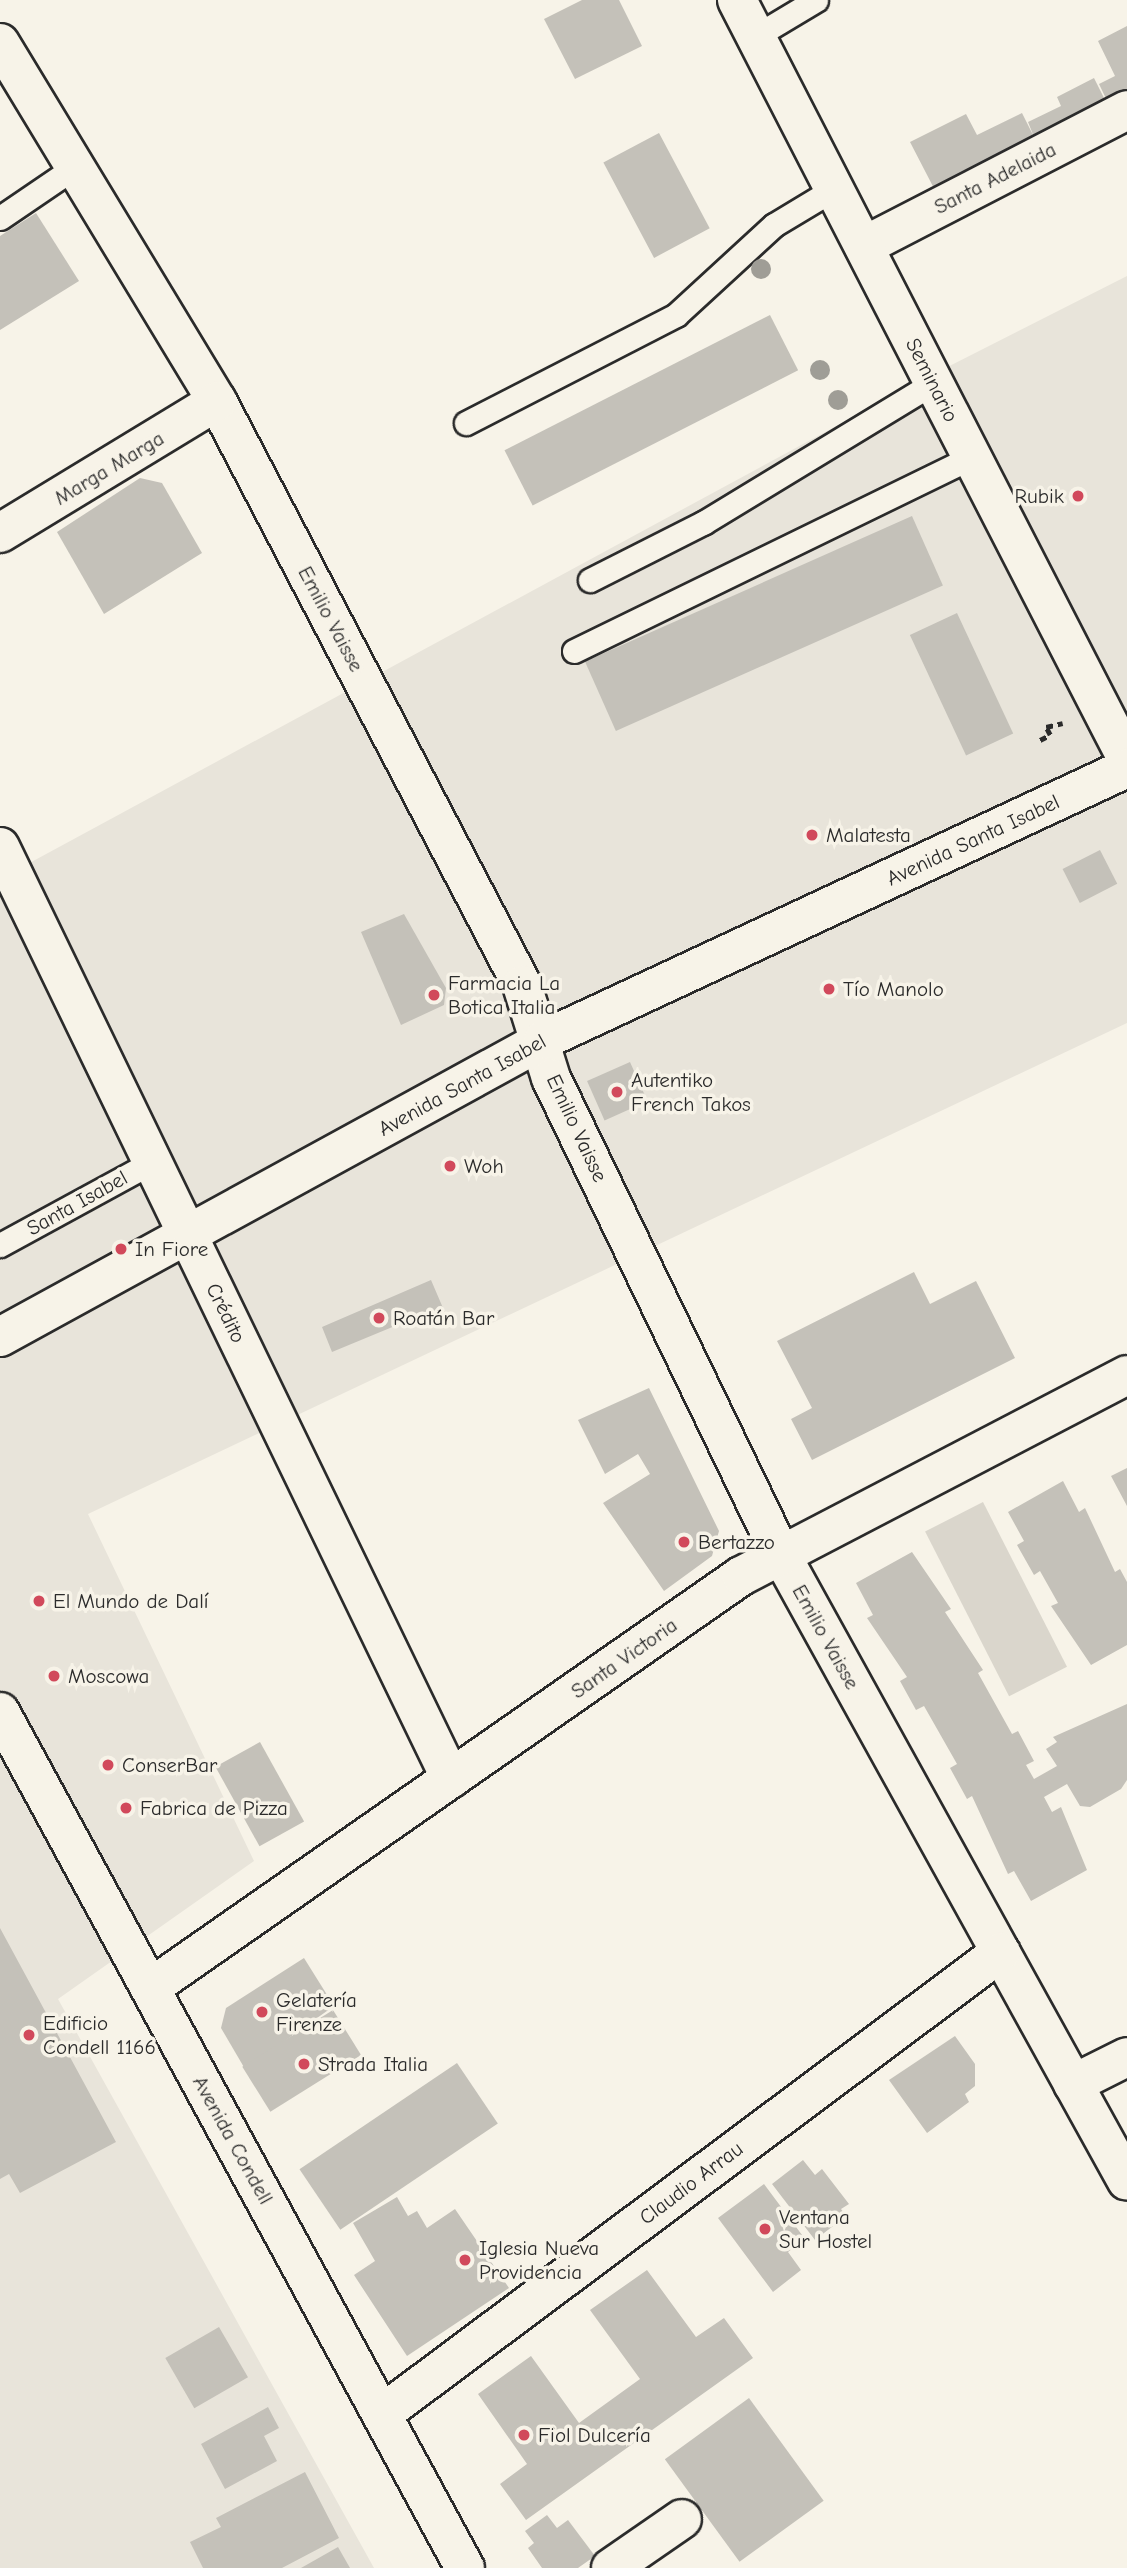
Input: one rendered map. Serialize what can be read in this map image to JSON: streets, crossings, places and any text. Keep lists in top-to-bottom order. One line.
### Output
{"streets":{"street":["Santa Adelaida","Seminario","Marga Marga","Emilio Vaisse","Avenida Santa Isabel","Crédito","Santa Victoria","Avenida Condell","Claudio Arrau"],"lane":["Santa Isabel"]},"crossings":[["Santa Adelaida","Seminario"],["Marga Marga","Emilio Vaisse"],["Emilio Vaisse","Avenida Santa Isabel"],["Emilio Vaisse","Santa Victoria"],["Emilio Vaisse","Claudio Arrau"],["Avenida Santa Isabel","Crédito"],["Santa Isabel","Crédito"],["Crédito","Santa Victoria"],["Santa Victoria","Avenida Condell"],["Avenida Condell","Claudio Arrau"]],"places":["Rubik","Malatesta","Tío Manolo","Farmacia La Botica Italia","Autentiko French Takos","Woh","In Fiore","Roatán Bar","Bertazzo","El Mundo de Dalí","Moscowa","ConserBar","Fabrica de Pizza","Gelatería Firenze","Edificio Condell 1166","Strada Italia","Ventana Sur Hostel","Iglesia Nueva Providencia","Fiol Dulcería"]}
